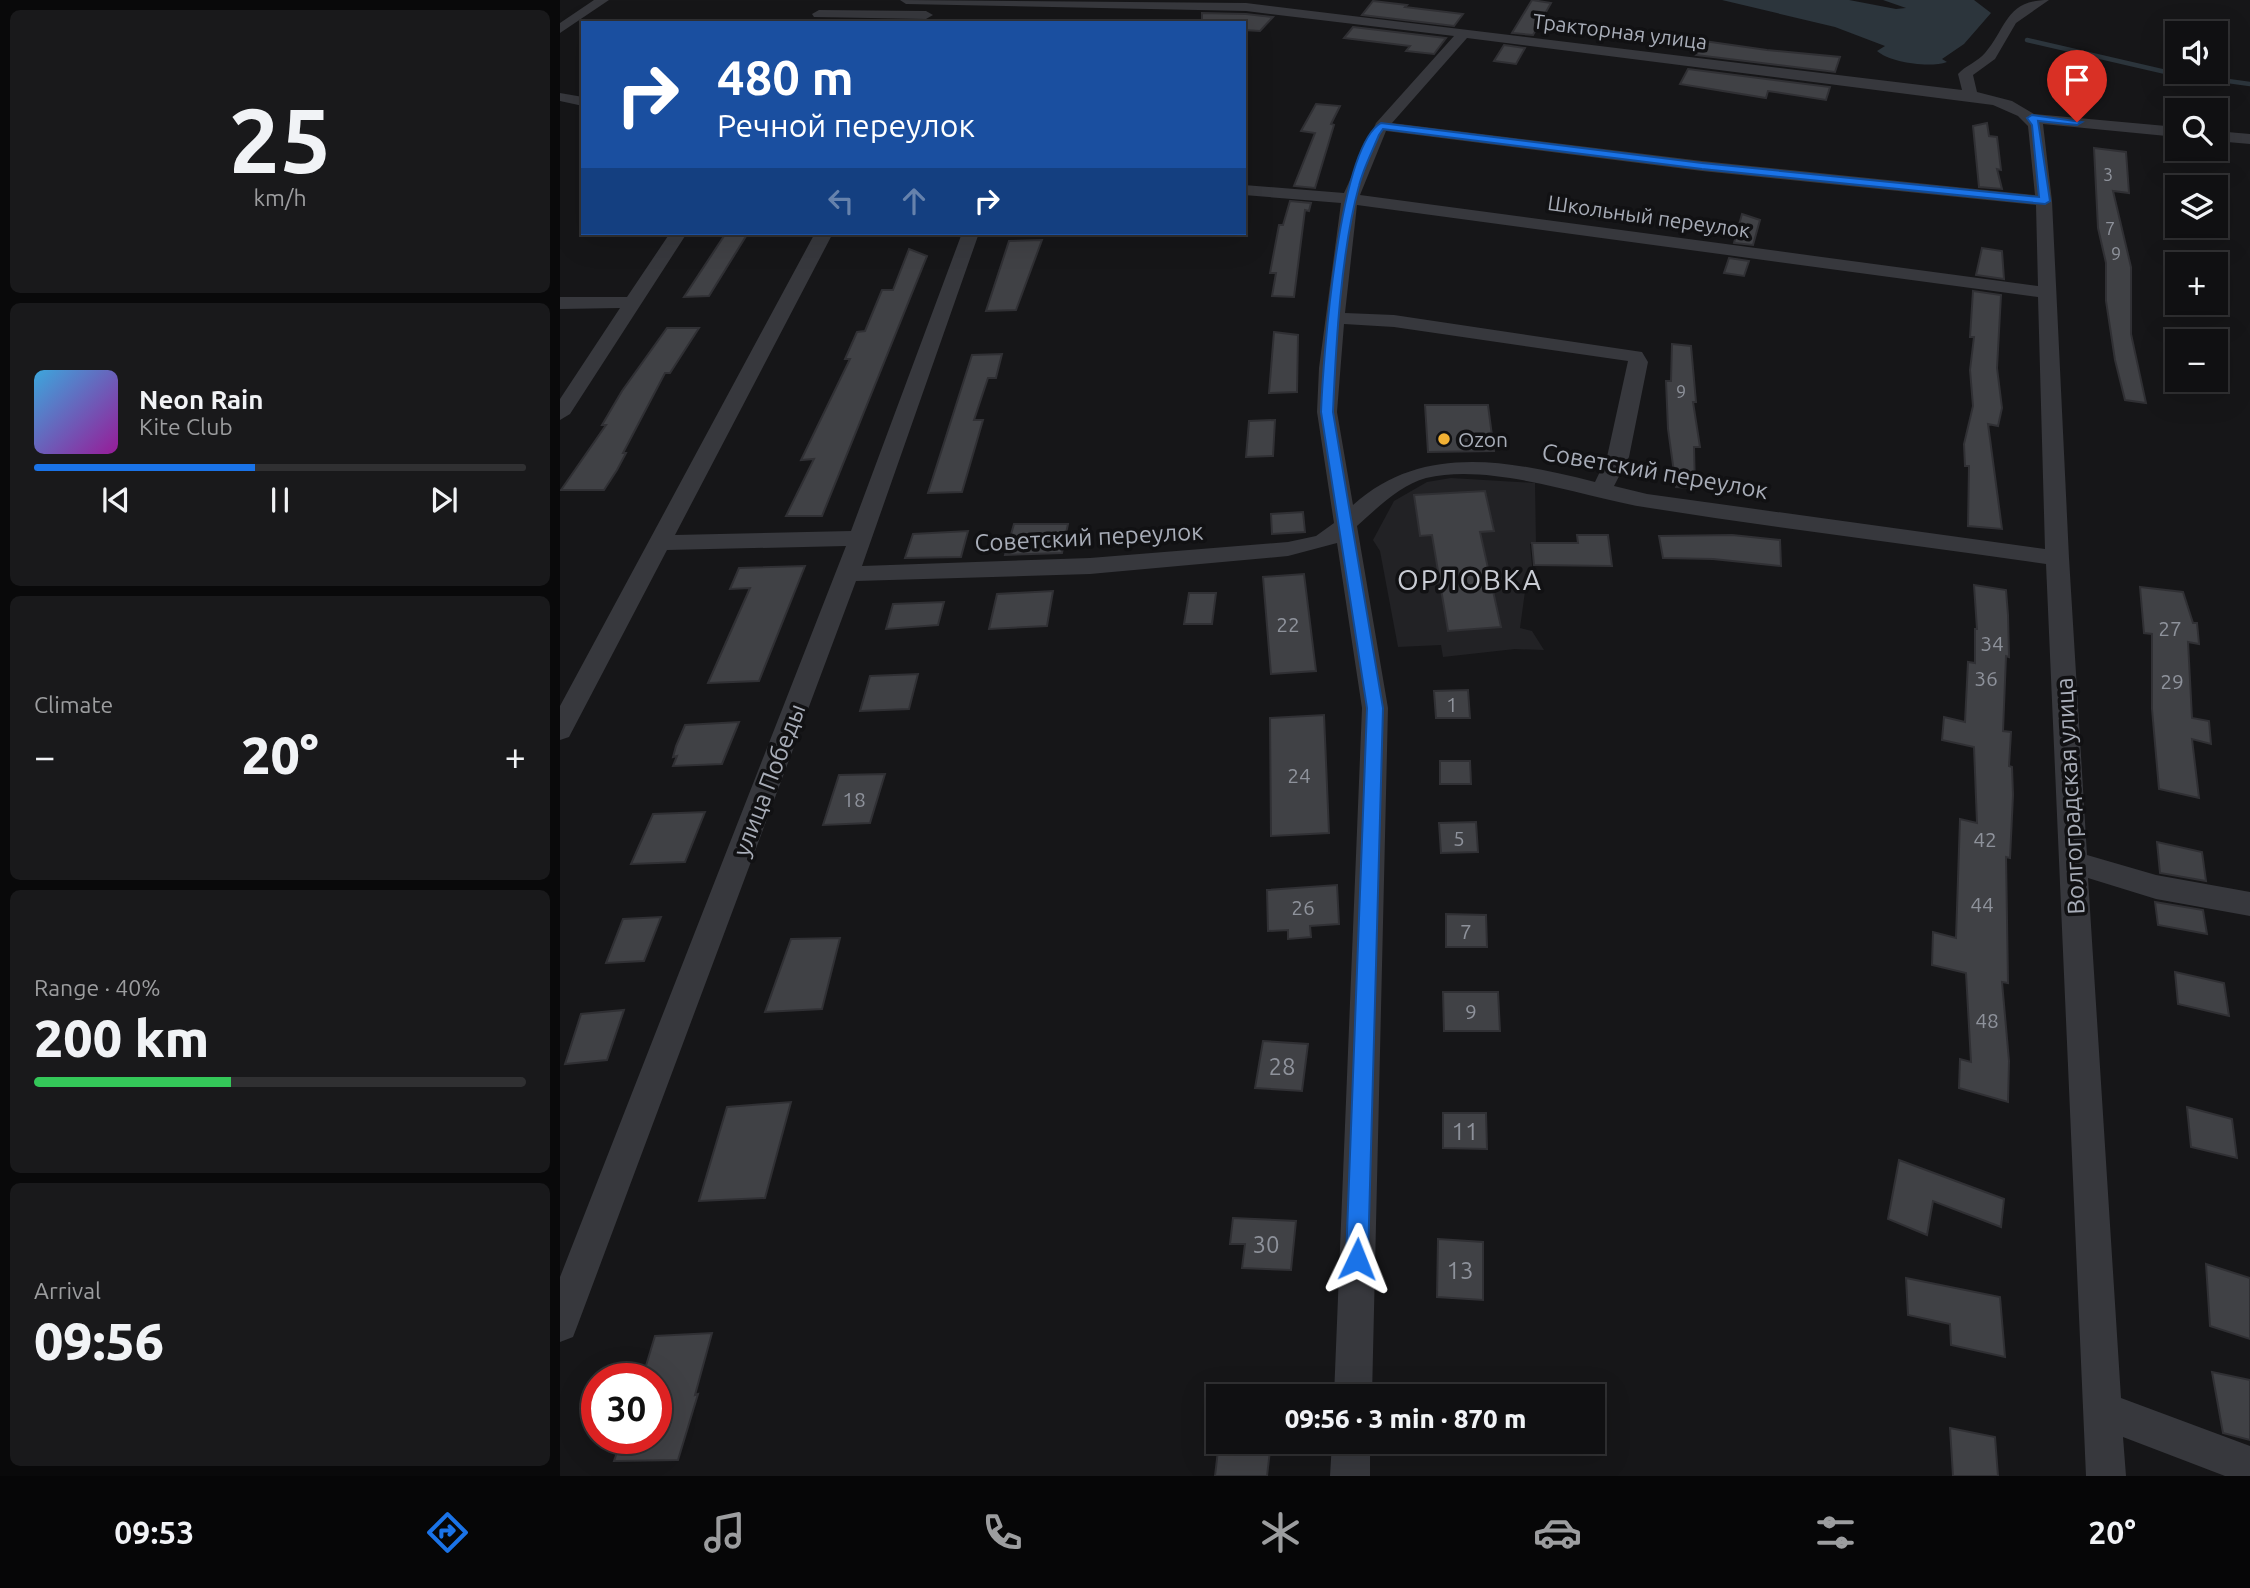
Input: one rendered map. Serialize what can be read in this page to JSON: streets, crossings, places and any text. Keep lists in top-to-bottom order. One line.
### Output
{"streets":{"street":["Тракторная улица","Школьный переулок","Советский переулок","улица Победы","Волгоградская улица"]},"crossings":[["Тракторная улица","Волгоградская улица"],["Школьный переулок","Волгоградская улица"],["Советский переулок","улица Победы"],["Советский переулок","Волгоградская улица"]],"districts":["ОРЛОВКА"],"places":["Ozon"],"house_numbers":["3","7","9","9","22","27","34","36","29","1","24","18","5","42","44","26","7","9","48","28","11","30","13"],"page":{"tile":[["25","km/h"],"Climate",["Range · 40%","200 km"],["Arrival","09:56"]],"map_buttons":["+","−"],"turn":["480 m","Речной переулок"],"song":["Neon Rain","Kite Club"],"heat":["−","20°","+"],"limit":"30","trip":"09:56 · 3 min · 870 m","tabs":["09:53","20°"]}}
